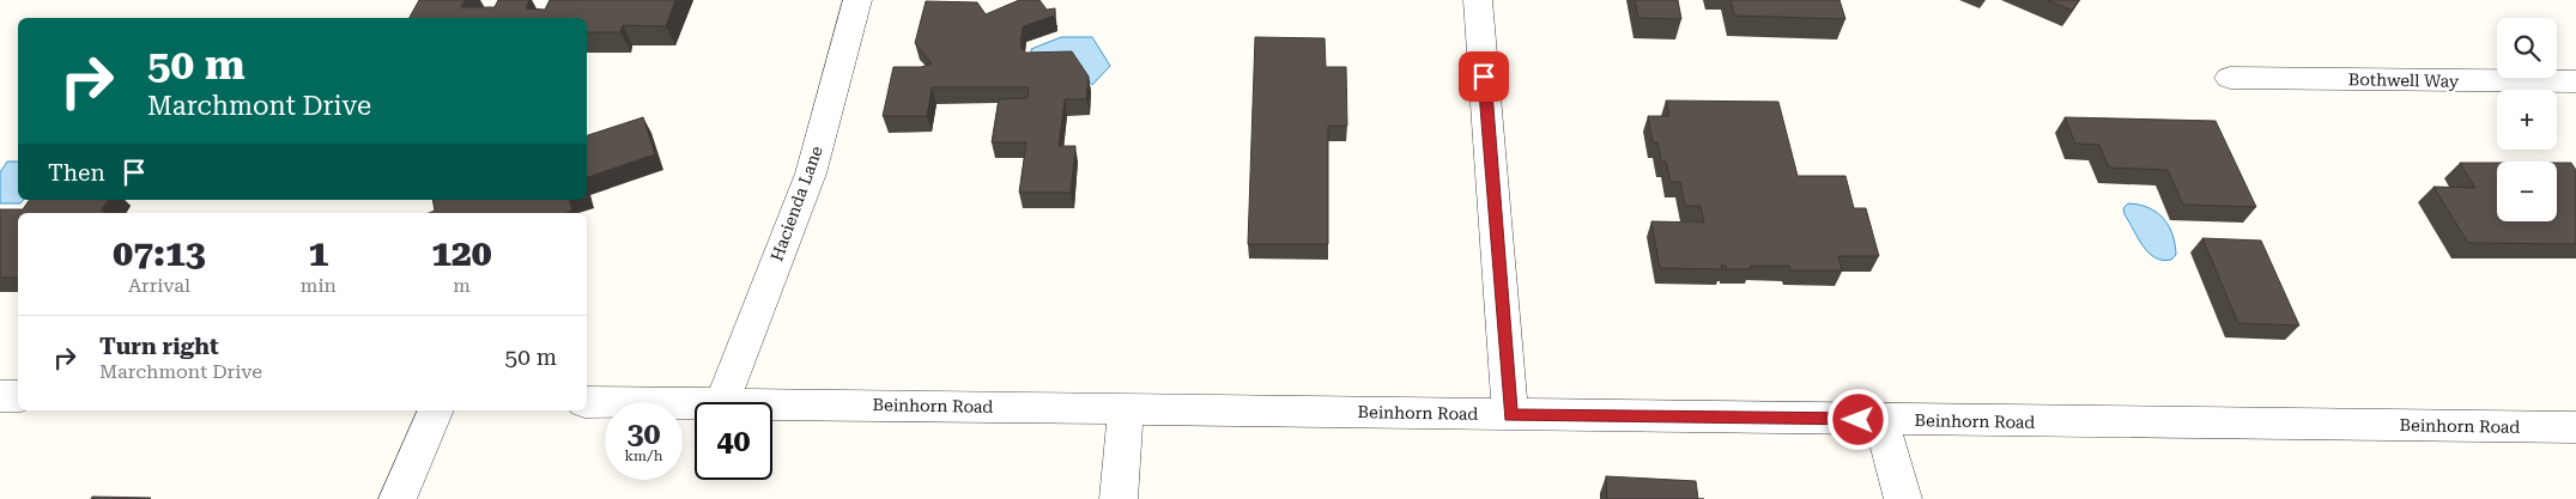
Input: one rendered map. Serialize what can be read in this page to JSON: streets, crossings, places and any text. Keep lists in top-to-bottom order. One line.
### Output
{"streets":{"street":["Bothwell Way","Hacienda Lane","Beinhorn Road"]},"page":{"map_buttons":["+","−"],"turn":["50 m","Marchmont Drive"],"then":"Then","eta":["07:13","Arrival","1","min","120","m"],"list":[{"name":"Turn right","note":"Marchmont Drive","value":"50 m"}],"speed":"30 km/h","limit":"40"}}
